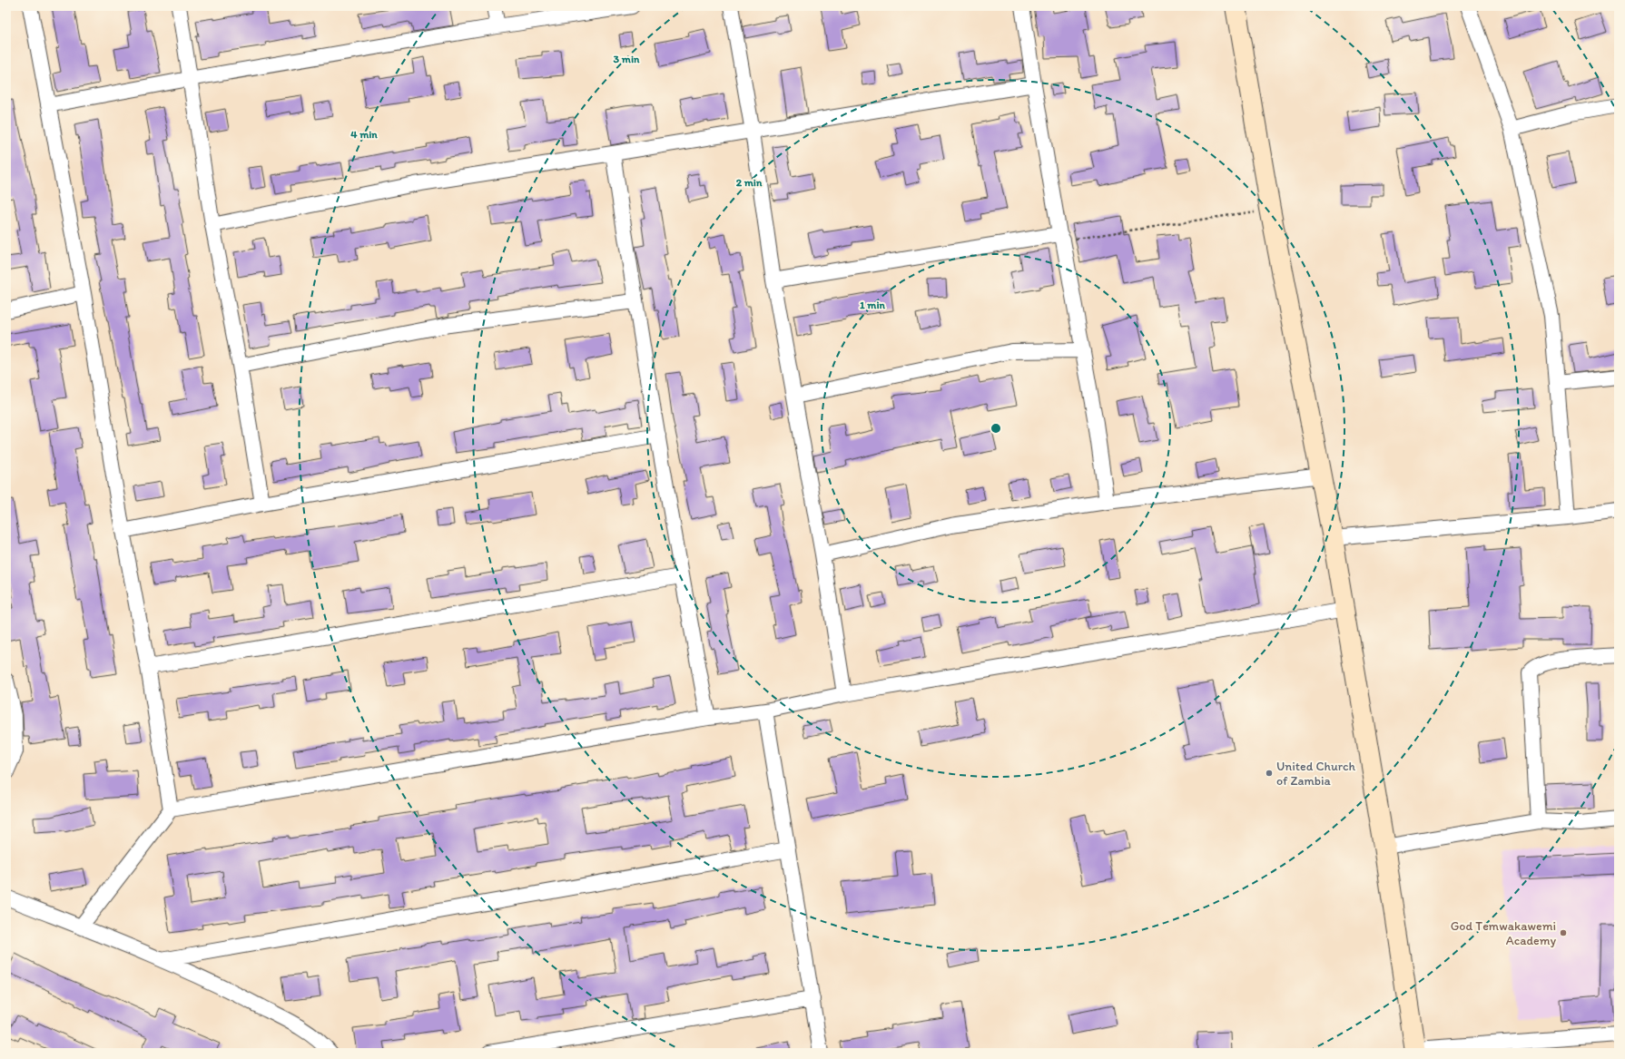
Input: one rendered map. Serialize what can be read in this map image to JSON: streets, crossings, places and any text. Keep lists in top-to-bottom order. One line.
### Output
{"places":["United Church of Zambia","God Temwakawemi Academy"],"rings":["3 min","4 min","2 min","1 min"]}
